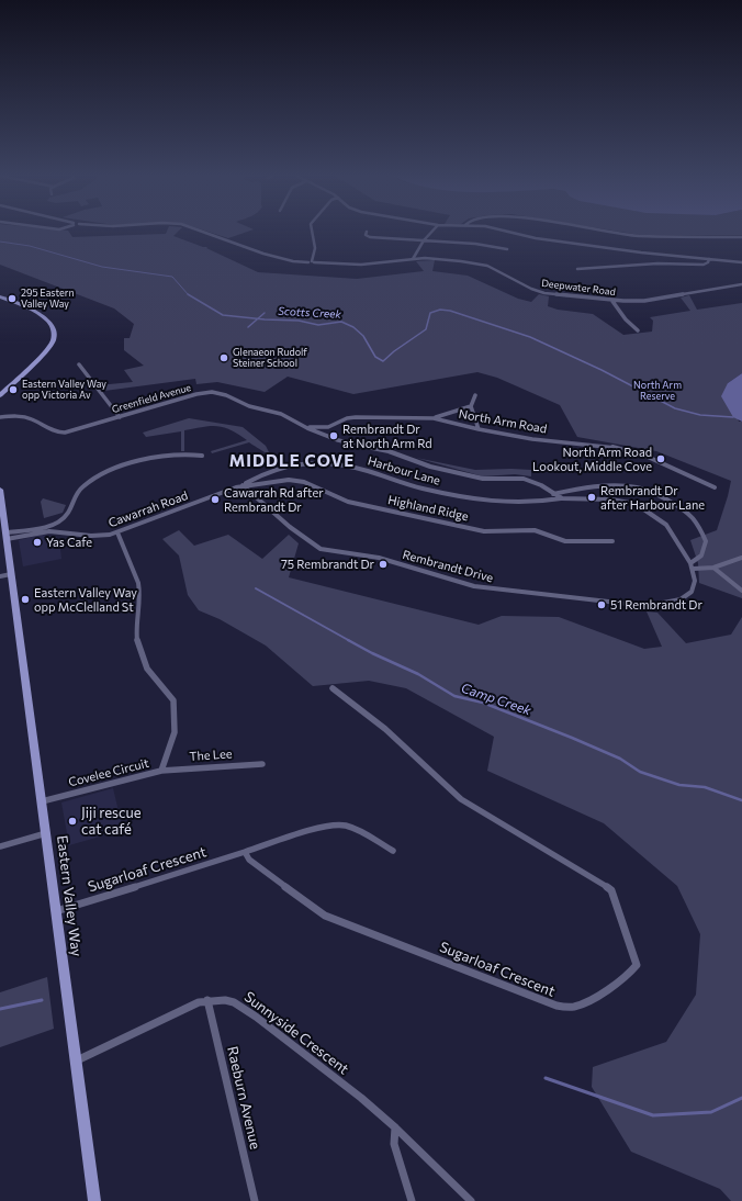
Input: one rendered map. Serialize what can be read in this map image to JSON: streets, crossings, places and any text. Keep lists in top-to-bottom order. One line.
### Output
{"streets":{"main road":["Eastern Valley Way"],"street":["Deepwater Road","Greenfield Avenue","North Arm Road","Harbour Lane","Highland Ridge","Cawarrah Road","Rembrandt Drive","The Lee","Covelee Circuit","Sugarloaf Crescent","Sunnyside Crescent","Raeburn Avenue"]},"crossings":[["Greenfield Avenue","North Arm Road"],["Greenfield Avenue","Rembrandt Drive"],["North Arm Road","Rembrandt Drive"],["Harbour Lane","Highland Ridge"],["Harbour Lane","Cawarrah Road"],["Harbour Lane","Rembrandt Drive"],["Highland Ridge","Cawarrah Road"],["Highland Ridge","Rembrandt Drive"],["Cawarrah Road","Rembrandt Drive"],["Cawarrah Road","Covelee Circuit"],["Cawarrah Road","Eastern Valley Way"],["The Lee","Covelee Circuit"],["Covelee Circuit","Eastern Valley Way"],["Sugarloaf Crescent","Eastern Valley Way"],["Eastern Valley Way","Sunnyside Crescent"],["Sunnyside Crescent","Raeburn Avenue"]],"districts":["MIDDLE COVE"],"water":["Scotts Creek","Camp Creek"],"parks":["North Arm Reserve"],"places":["295 Eastern Valley Way","Glenaeon Rudolf Steiner School","Eastern Valley Way opp Victoria Av","Rembrandt Dr at North Arm Rd","North Arm Road Lookout, Middle Cove","Rembrandt Dr after Harbour Lane","Cawarrah Rd after Rembrandt Dr","Yas Cafe","75 Rembrandt Dr","Eastern Valley Way opp McClelland St","51 Rembrandt Dr","Jiji rescue cat café"]}
